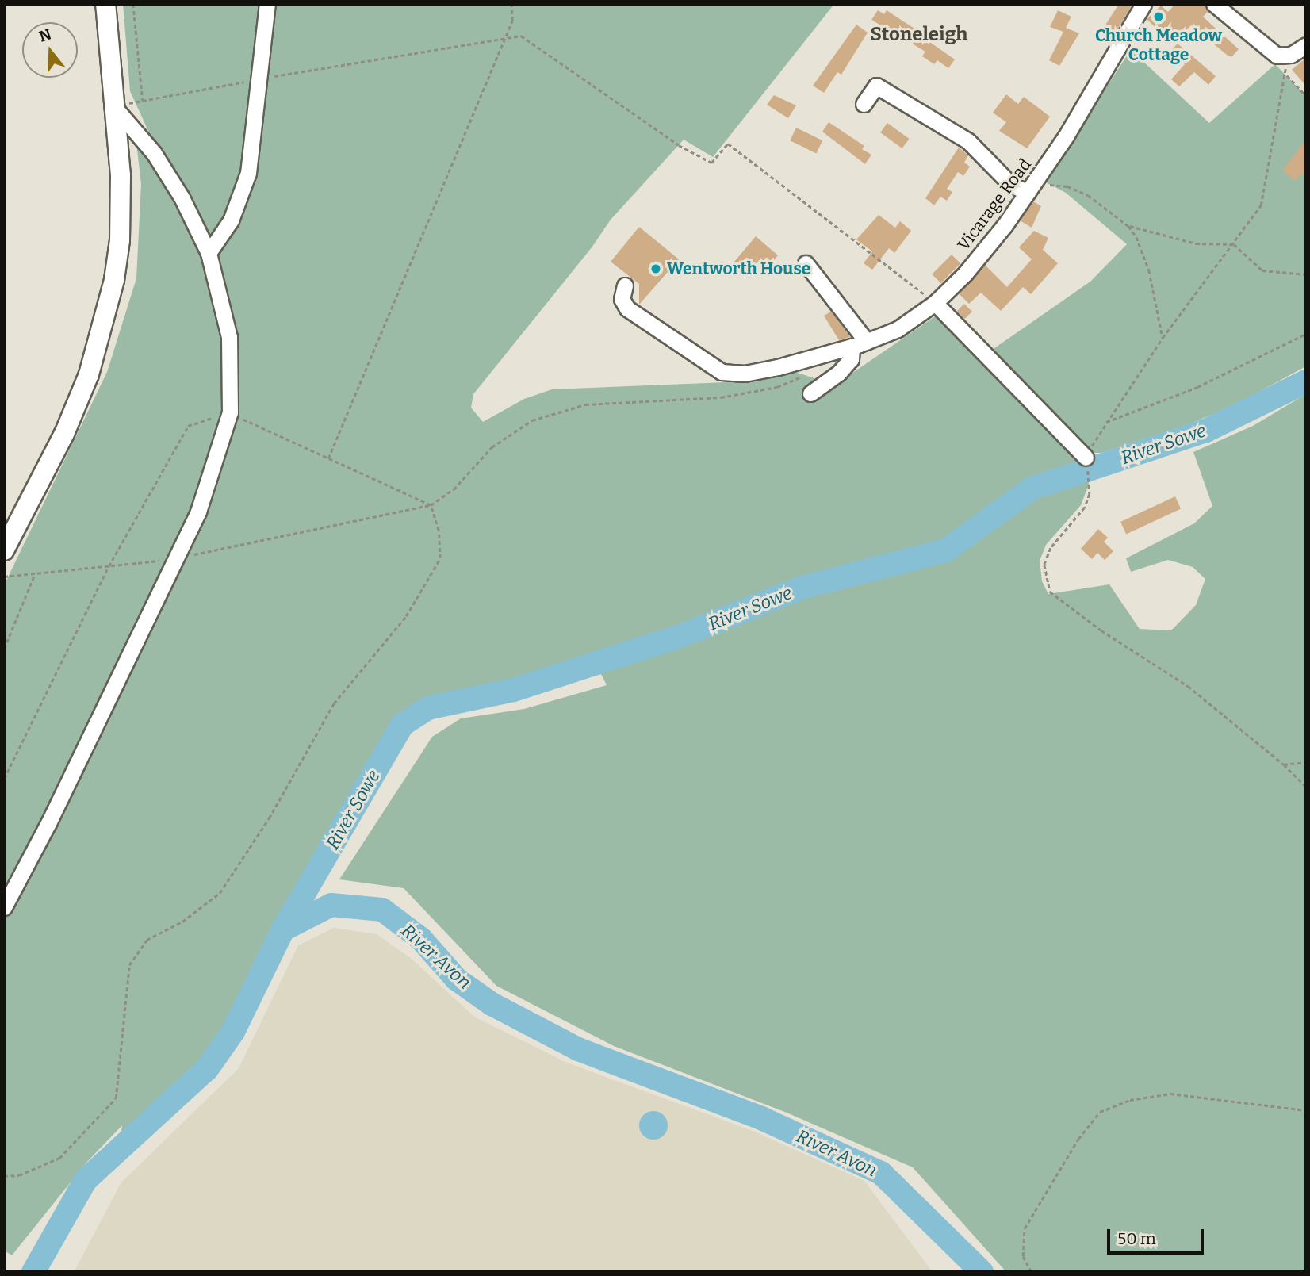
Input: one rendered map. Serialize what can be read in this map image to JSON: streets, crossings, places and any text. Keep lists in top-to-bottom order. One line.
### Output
{"streets":{"street":["Vicarage Road"]},"districts":["Stoneleigh"],"water":["River Sowe","River Avon"],"places":["Church Meadow Cottage","Wentworth House"],"scale_bar":"50 m","north":"top"}
